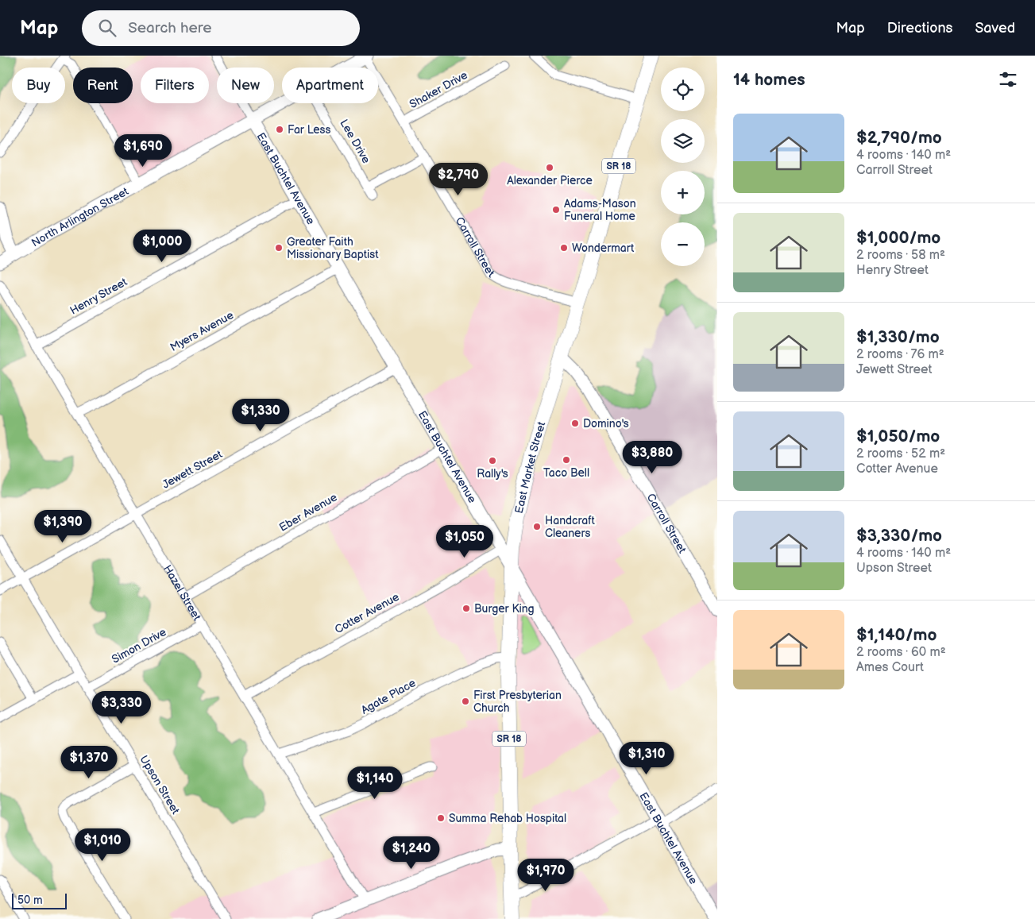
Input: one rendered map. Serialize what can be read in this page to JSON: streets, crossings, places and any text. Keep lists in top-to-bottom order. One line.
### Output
{"streets":{"main road":["SR 18","East Market Street"],"street":["Shaker Drive","Lee Drive","East Buchtel Avenue","North Arlington Street","Carroll Street","Henry Street","Myers Avenue","Jewett Street","Eber Avenue","Hazel Street","Cotter Avenue","Simon Drive","Agate Place","Upson Street"]},"crossings":[["Shaker Drive","Carroll Street"],["East Buchtel Avenue","North Arlington Street"],["East Buchtel Avenue","Henry Street"],["East Buchtel Avenue","Myers Avenue"],["East Buchtel Avenue","East Market Street"],["East Buchtel Avenue","Jewett Street"],["East Buchtel Avenue","Eber Avenue"],["East Buchtel Avenue","Cotter Avenue"],["North Arlington Street","Carroll Street"],["Carroll Street","East Market Street"],["Henry Street","Hazel Street"],["Myers Avenue","Hazel Street"],["East Market Street","Agate Place"],["Jewett Street","Hazel Street"],["Jewett Street","Upson Street"],["Eber Avenue","Hazel Street"],["Hazel Street","Cotter Avenue"],["Hazel Street","Simon Drive"],["Hazel Street","Agate Place"],["Simon Drive","Upson Street"]],"places":["Far Less","Alexander Pierce","Adams-Mason Funeral Home","Greater Faith Missionary Baptist","Wondermart","Domino's","Taco Bell","Rally's","Handcraft Cleaners","Burger King","First Presbyterian Church","Summa Rehab Hospital"],"scale_bar":"50 m","page":{"header":"Map","search":"Search here","nav":["Map","Directions","Saved"],"heading":"14 homes","map_buttons":["+","−"],"chip":["Buy","Rent","Filters","New","Apartment"],"list":[{"name":"$2,790/mo","note":"4 rooms · 140 m² · Carroll Street"},{"name":"$1,000/mo","note":"2 rooms · 58 m² · Henry Street"},{"name":"$1,330/mo","note":"2 rooms · 76 m² · Jewett Street"},{"name":"$1,050/mo","note":"2 rooms · 52 m² · Cotter Avenue"},{"name":"$3,330/mo","note":"4 rooms · 140 m² · Upson Street"},{"name":"$1,140/mo","note":"2 rooms · 60 m² · Ames Court"}],"price":["$1,690","$2,790","$1,000","$1,330","$3,880","$1,390","$1,050","$3,330","$1,310","$1,370","$1,140","$1,010","$1,240","$1,970"],"scale":"50 m"}}
